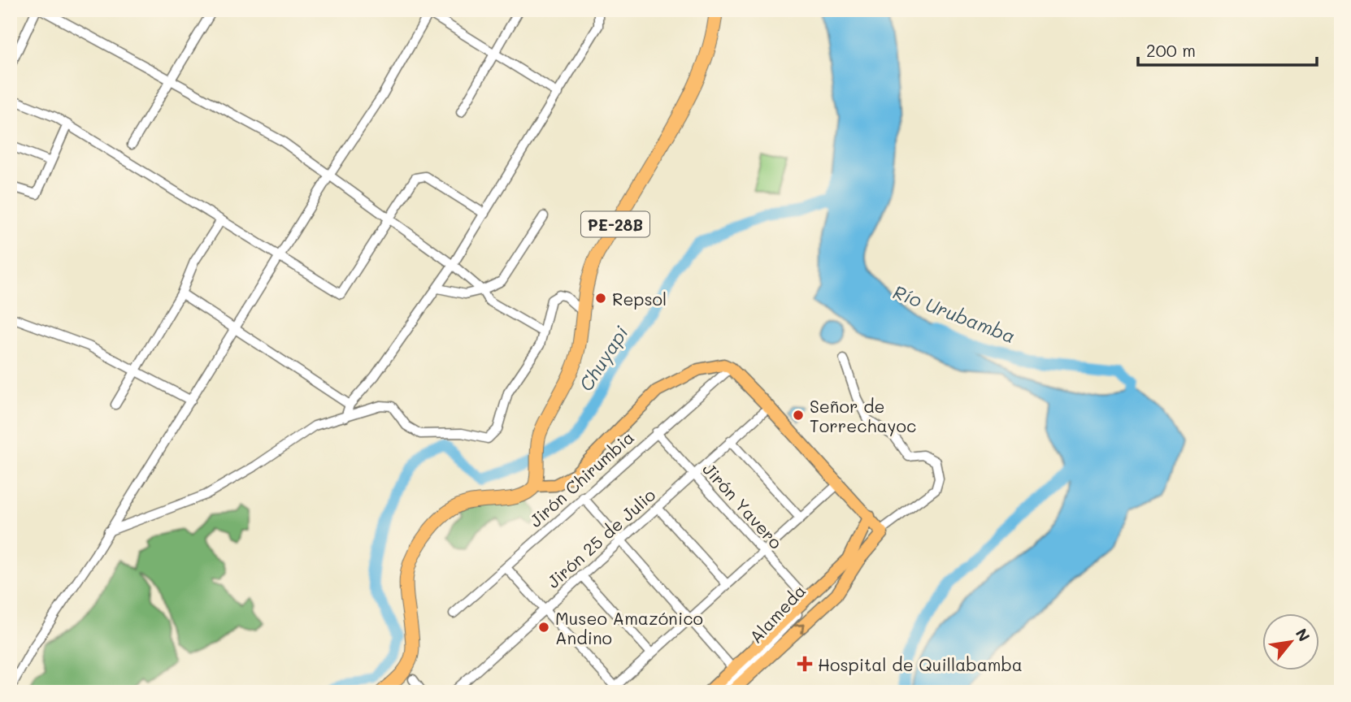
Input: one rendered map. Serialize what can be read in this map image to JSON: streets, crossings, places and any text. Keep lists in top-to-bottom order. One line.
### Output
{"streets":{"highway":["PE-28B"],"street":["Jirón Chirumbia","Jirón Yavero","Jirón 25 de Julio","Alameda"]},"crossings":[["Jirón Chirumbia","Jirón Yavero"],["Jirón Yavero","Jirón 25 de Julio"]],"water":["Río Urubamba","Chuyapi"],"places":{"other":["Repsol","Señor de Torrechayoc","Museo Amazónico Andino"],"health":["Hospital de Quillabamba"]},"scale_bar":"200 m","north":"top right"}
